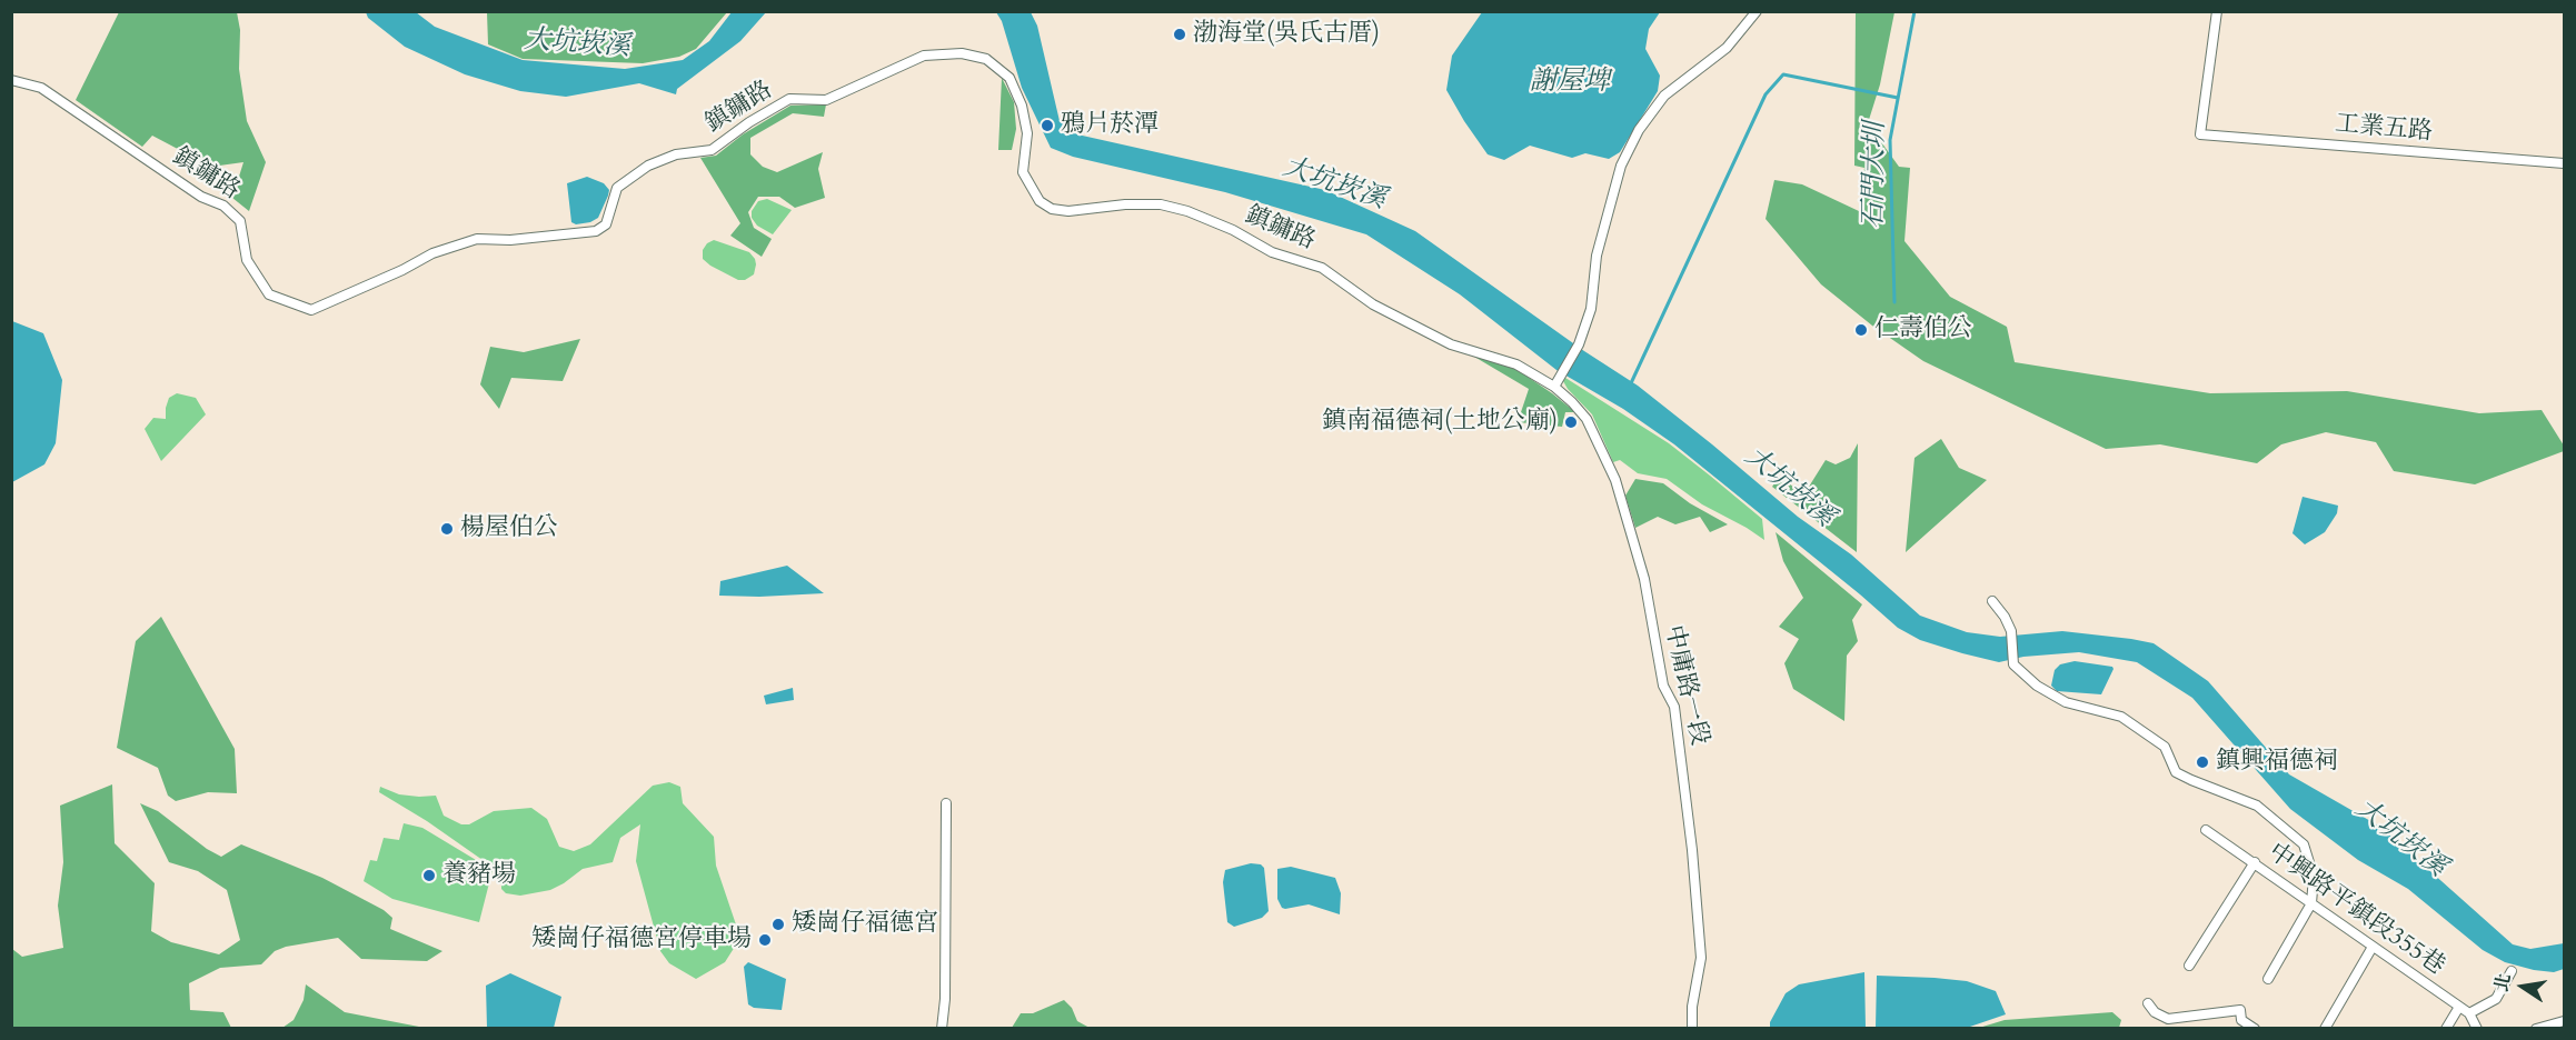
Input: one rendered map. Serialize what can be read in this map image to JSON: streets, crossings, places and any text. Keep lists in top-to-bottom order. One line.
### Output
{"streets":{"street":["鎮鏞路","工業五路","中庸路一段","中興路平鎮段355巷"]},"crossings":[["鎮鏞路","中庸路一段"]],"water":["大坑崁溪","謝屋埤","石門大圳"],"places":["渤海堂(吳氏古厝)","鴉片菸潭","仁壽伯公","鎮南福德祠(土地公廟)","楊屋伯公","鎮興福德祠","養豬場","矮崗仔福德宮","矮崗仔福德宮停車場"],"north":"left"}
